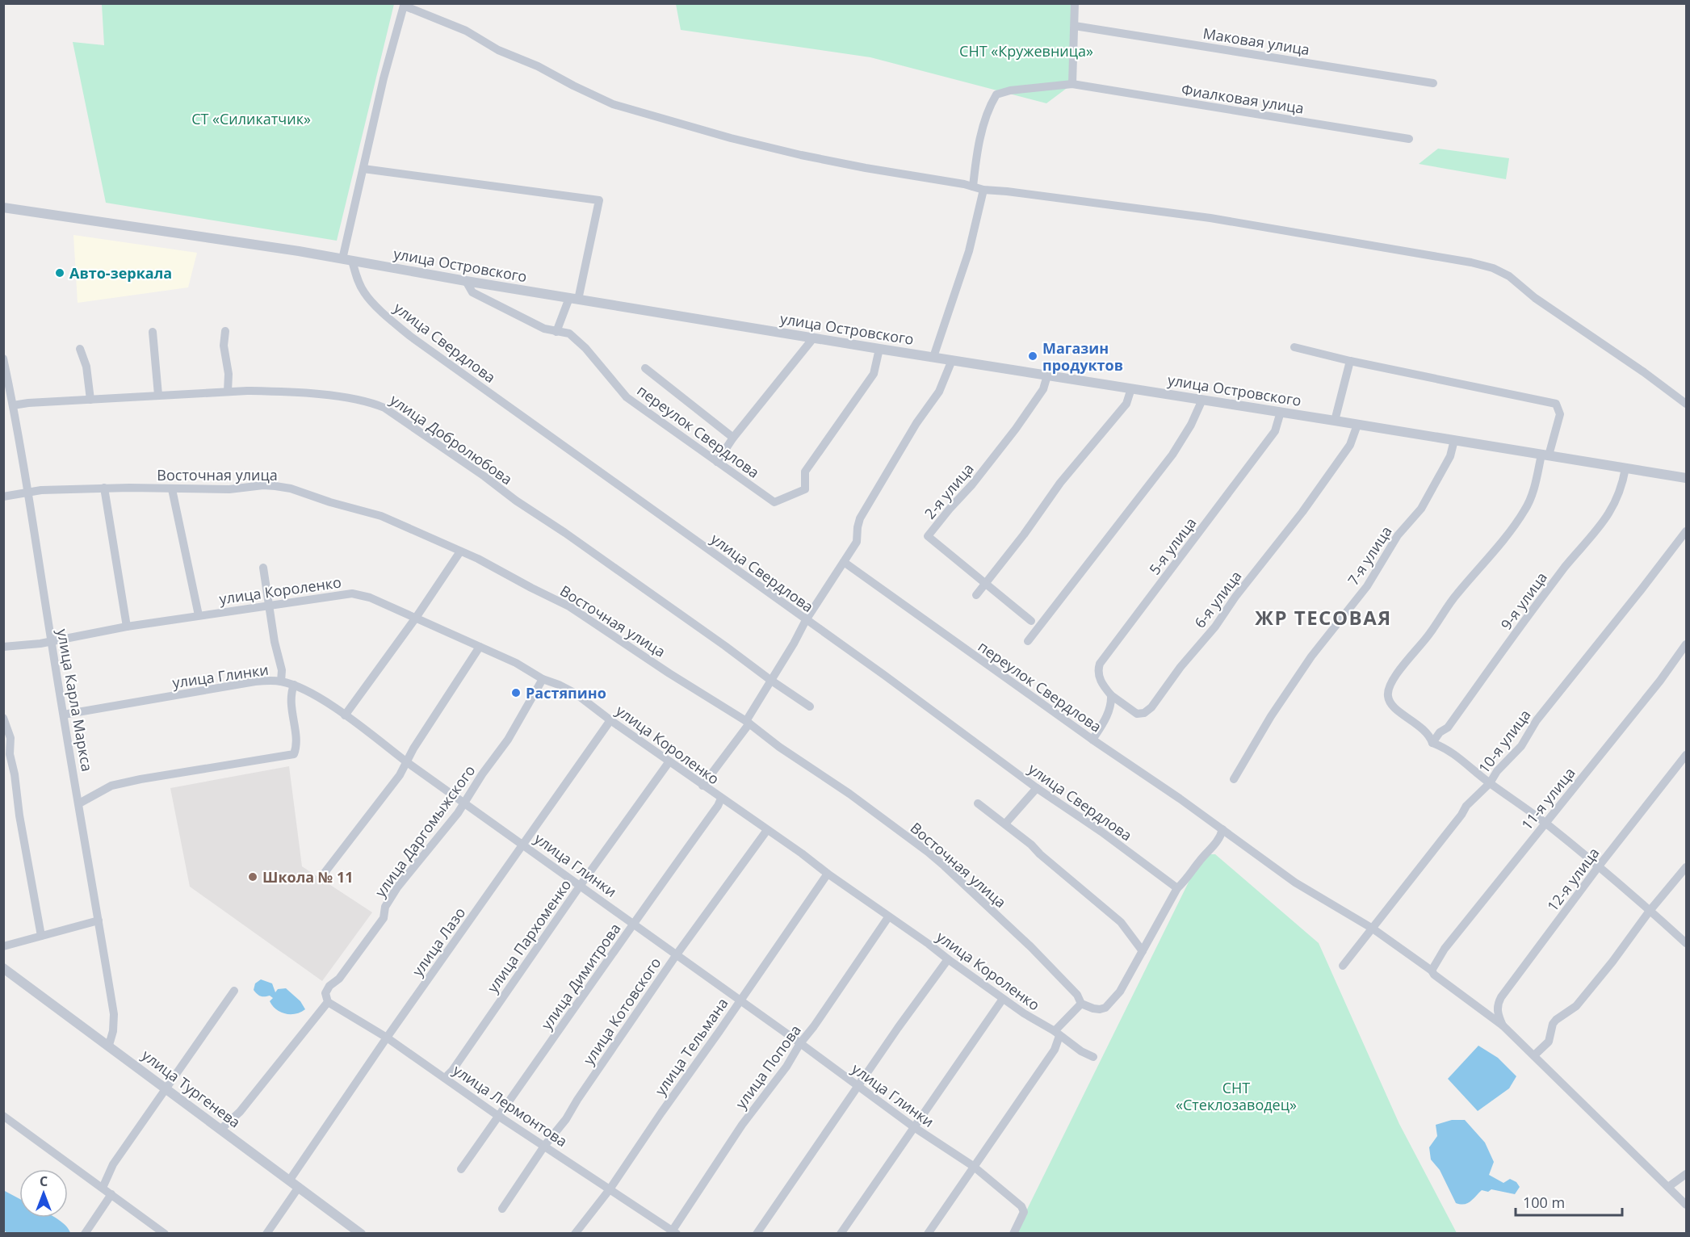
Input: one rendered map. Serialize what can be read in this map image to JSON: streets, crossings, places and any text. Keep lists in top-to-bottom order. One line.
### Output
{"streets":{"street":["Маковая улица","Фиалковая улица","улица Островского","улица Свердлова","переулок Свердлова","улица Добролюбова","Восточная улица","2-я улица","5-я улица","7-я улица","улица Короленко","6-я улица","9-я улица","улица Глинки","улица Карла Маркса","10-я улица","11-я улица","улица Даргомыжского","12-я улица","улица Пархоменко","улица Лазо","улица Димитрова","улица Котовского","улица Тельмана","улица Попова","улица Тургенева","улица Лермонтова"]},"crossings":[["улица Островского","улица Свердлова"],["улица Островского","переулок Свердлова"],["улица Островского","2-я улица"],["улица Островского","5-я улица"],["улица Островского","7-я улица"],["улица Островского","6-я улица"],["улица Островского","9-я улица"],["переулок Свердлова","10-я улица"],["переулок Свердлова","11-я улица"],["переулок Свердлова","12-я улица"],["улица Добролюбова","улица Карла Маркса"],["Восточная улица","улица Карла Маркса"],["5-я улица","6-я улица"],["улица Короленко","улица Карла Маркса"],["улица Короленко","улица Даргомыжского"],["улица Короленко","улица Пархоменко"],["улица Короленко","улица Лазо"],["улица Короленко","улица Димитрова"],["улица Короленко","улица Котовского"],["улица Короленко","улица Тельмана"],["улица Короленко","улица Попова"],["улица Глинки","улица Карла Маркса"],["улица Глинки","улица Даргомыжского"],["улица Глинки","улица Пархоменко"],["улица Глинки","улица Лазо"],["улица Глинки","улица Димитрова"],["улица Глинки","улица Котовского"],["улица Глинки","улица Тельмана"],["улица Глинки","улица Попова"],["улица Карла Маркса","улица Тургенева"],["улица Даргомыжского","улица Тургенева"],["улица Даргомыжского","улица Лермонтова"],["улица Пархоменко","улица Лермонтова"],["улица Лазо","улица Тургенева"],["улица Лазо","улица Лермонтова"],["улица Димитрова","улица Лермонтова"],["улица Котовского","улица Лермонтова"],["улица Тельмана","улица Лермонтова"],["улица Попова","улица Лермонтова"]],"districts":["ЖР ТЕСОВАЯ"],"parks":["СНТ «Кружевница»","СТ «Силикатчик»","СНТ «Стеклозаводец»"],"places":["Авто-зеркала","Магазин продуктов","Растяпино","Школа № 11"],"scale_bar":"100 m","north":"top"}
